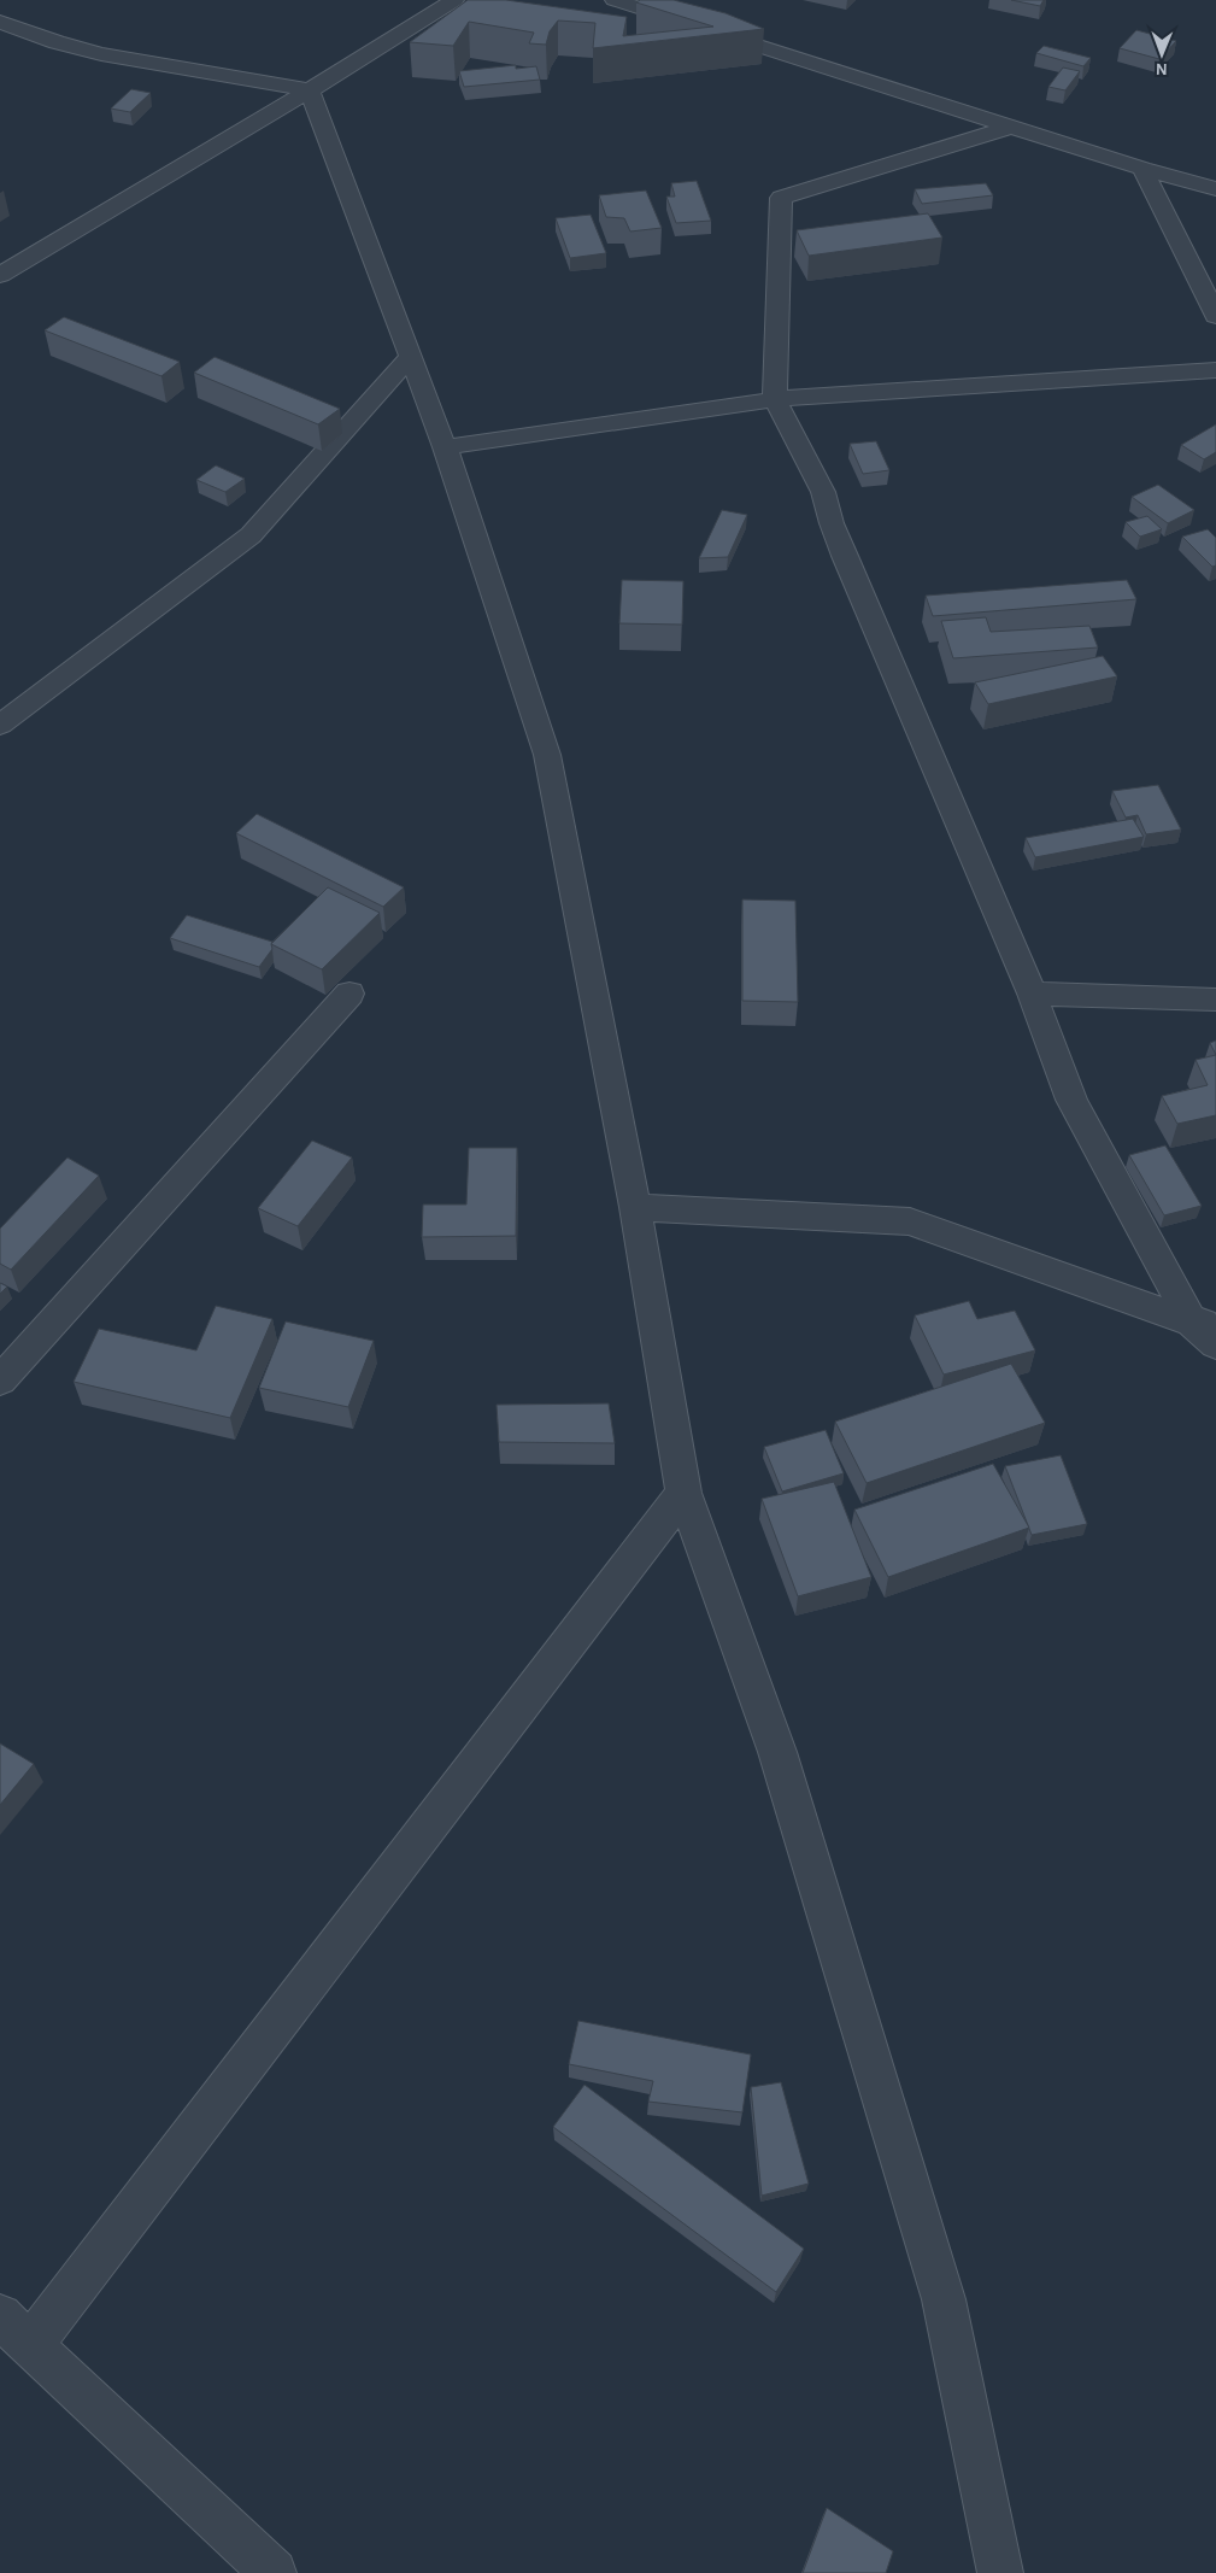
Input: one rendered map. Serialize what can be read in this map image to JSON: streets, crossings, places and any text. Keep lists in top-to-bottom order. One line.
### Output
{"north":"bottom"}
